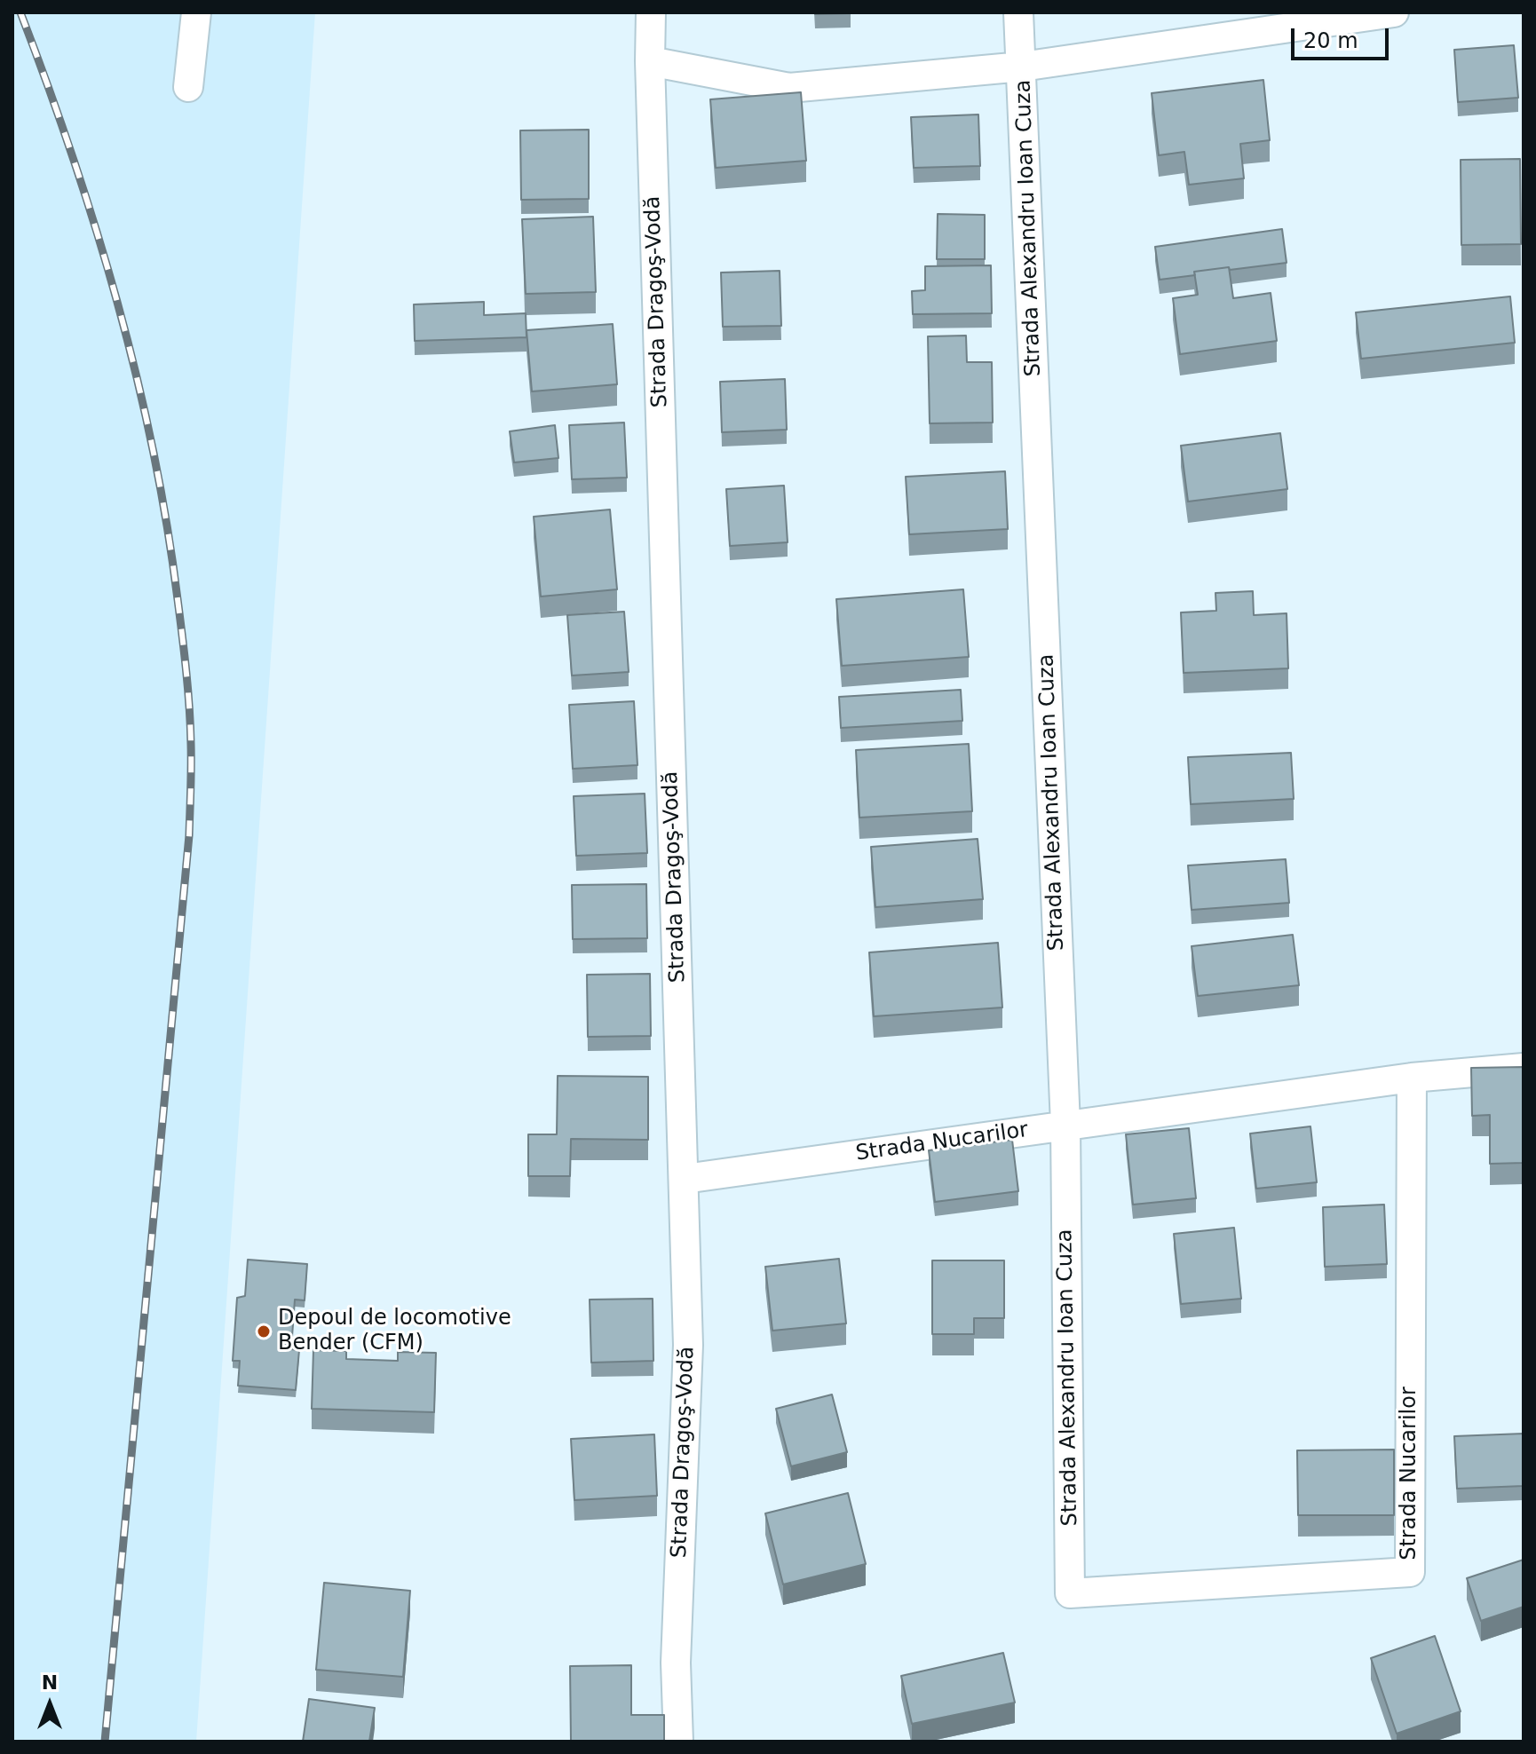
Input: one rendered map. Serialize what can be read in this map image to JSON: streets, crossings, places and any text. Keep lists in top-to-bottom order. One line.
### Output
{"streets":{"street":["Strada Alexandru Ioan Cuza","Strada Dragoş-Vodă","Strada Nucarilor"]},"crossings":[["Strada Alexandru Ioan Cuza","Strada Nucarilor"],["Strada Dragoş-Vodă","Strada Nucarilor"]],"places":["Depoul de locomotive Bender (CFM)"],"scale_bar":"20 m","north":"top"}
